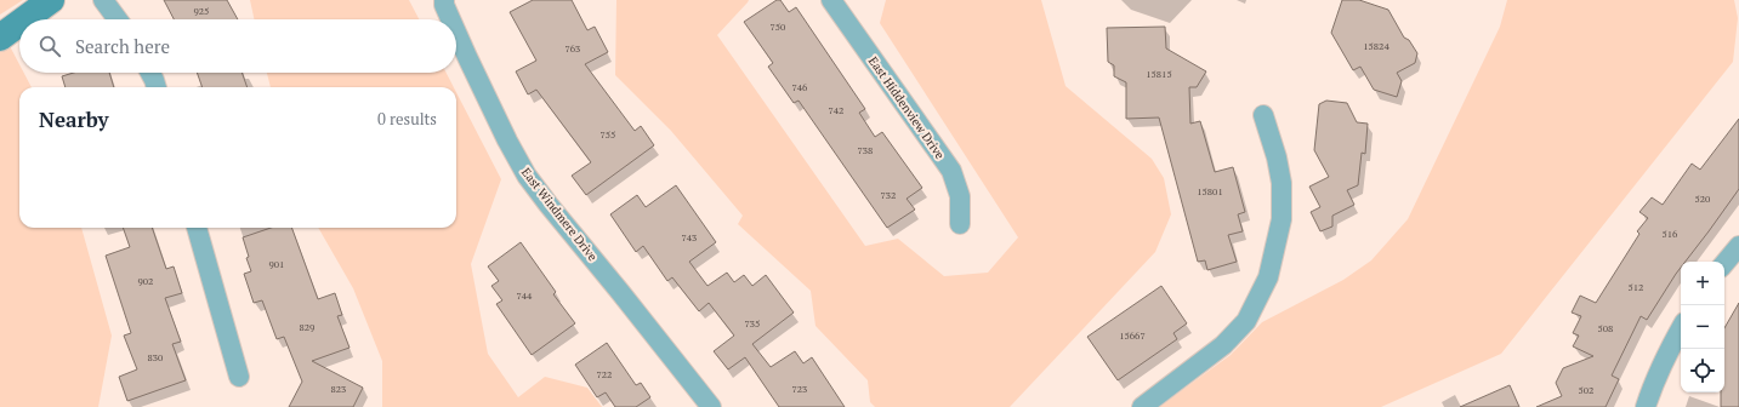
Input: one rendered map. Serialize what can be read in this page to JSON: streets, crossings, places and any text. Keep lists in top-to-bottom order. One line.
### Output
{"streets":{"street":["East Hiddenview Drive","East Windmere Drive"]},"house_numbers":["925","750","15824","763","15815","746","742","755","738","15801","732","520","516","743","901","902","512","744","735","829","508","15667","830","722","823","723","502"],"page":{"search":"Search here","heading":["Nearby","0 results"],"map_buttons":["+","−"]}}
